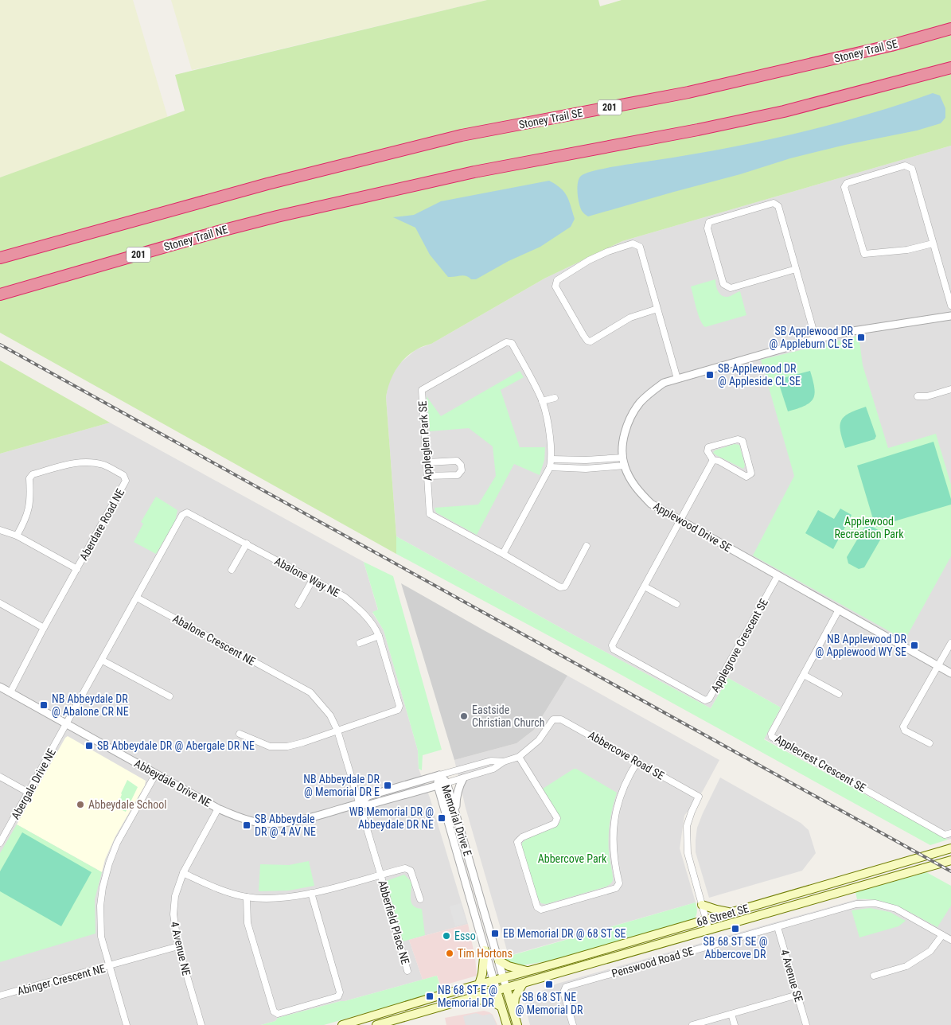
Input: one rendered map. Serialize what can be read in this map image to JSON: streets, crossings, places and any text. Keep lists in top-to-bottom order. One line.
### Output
{"streets":{"highway":["Stoney Trail SE","201","Stoney Trail NE"],"main road":["Memorial Drive E","68 Street SE"],"street":["Appleglen Park SE","Aberdare Road NE","Applewood Drive SE","Abalone Way NE","Abalone Crescent NE","Applegrove Crescent SE","Abbercove Road SE","Applecrest Crescent SE","Abbeydale Drive NE","Abergale Drive NE","Abberfield Place NE","4 Avenue NE","Penswood Road SE","4 Avenue SE","Abinger Crescent NE"]},"crossings":[["Aberdare Road NE","Abbeydale Drive NE"],["Applewood Drive SE","Applegrove Crescent SE"],["Applewood Drive SE","Applecrest Crescent SE"],["Abalone Way NE","Abalone Crescent NE"],["Abalone Crescent NE","Abbeydale Drive NE"],["Abalone Crescent NE","Abberfield Place NE"],["Abbeydale Drive NE","Abergale Drive NE"],["Abbeydale Drive NE","Memorial Drive E"],["Abbeydale Drive NE","Abberfield Place NE"],["Abbeydale Drive NE","4 Avenue NE"],["Memorial Drive E","68 Street SE"],["Penswood Road SE","4 Avenue SE"]],"parks":["Applewood Recreation Park","Abbercove Park"],"places":{"transit":["SB Applewood DR @ Appleburn CL SE","SB Applewood DR @ Appleside CL SE","NB Applewood DR @ Applewood WY SE","NB Abbeydale DR @ Abalone CR NE","SB Abbeydale DR @ Abergale DR NE","NB Abbeydale DR @ Memorial DR E","WB Memorial DR @ Abbeydale DR NE","SB Abbeydale DR @ 4 AV NE","SB 68 ST SE @ Abbercove DR","EB Memorial DR @ 68 ST SE","SB 68 ST NE @ Memorial DR","NB 68 ST E @ Memorial DR"],"other":["Eastside Christian Church","Abbeydale School","Esso","Tim Hortons"]}}
